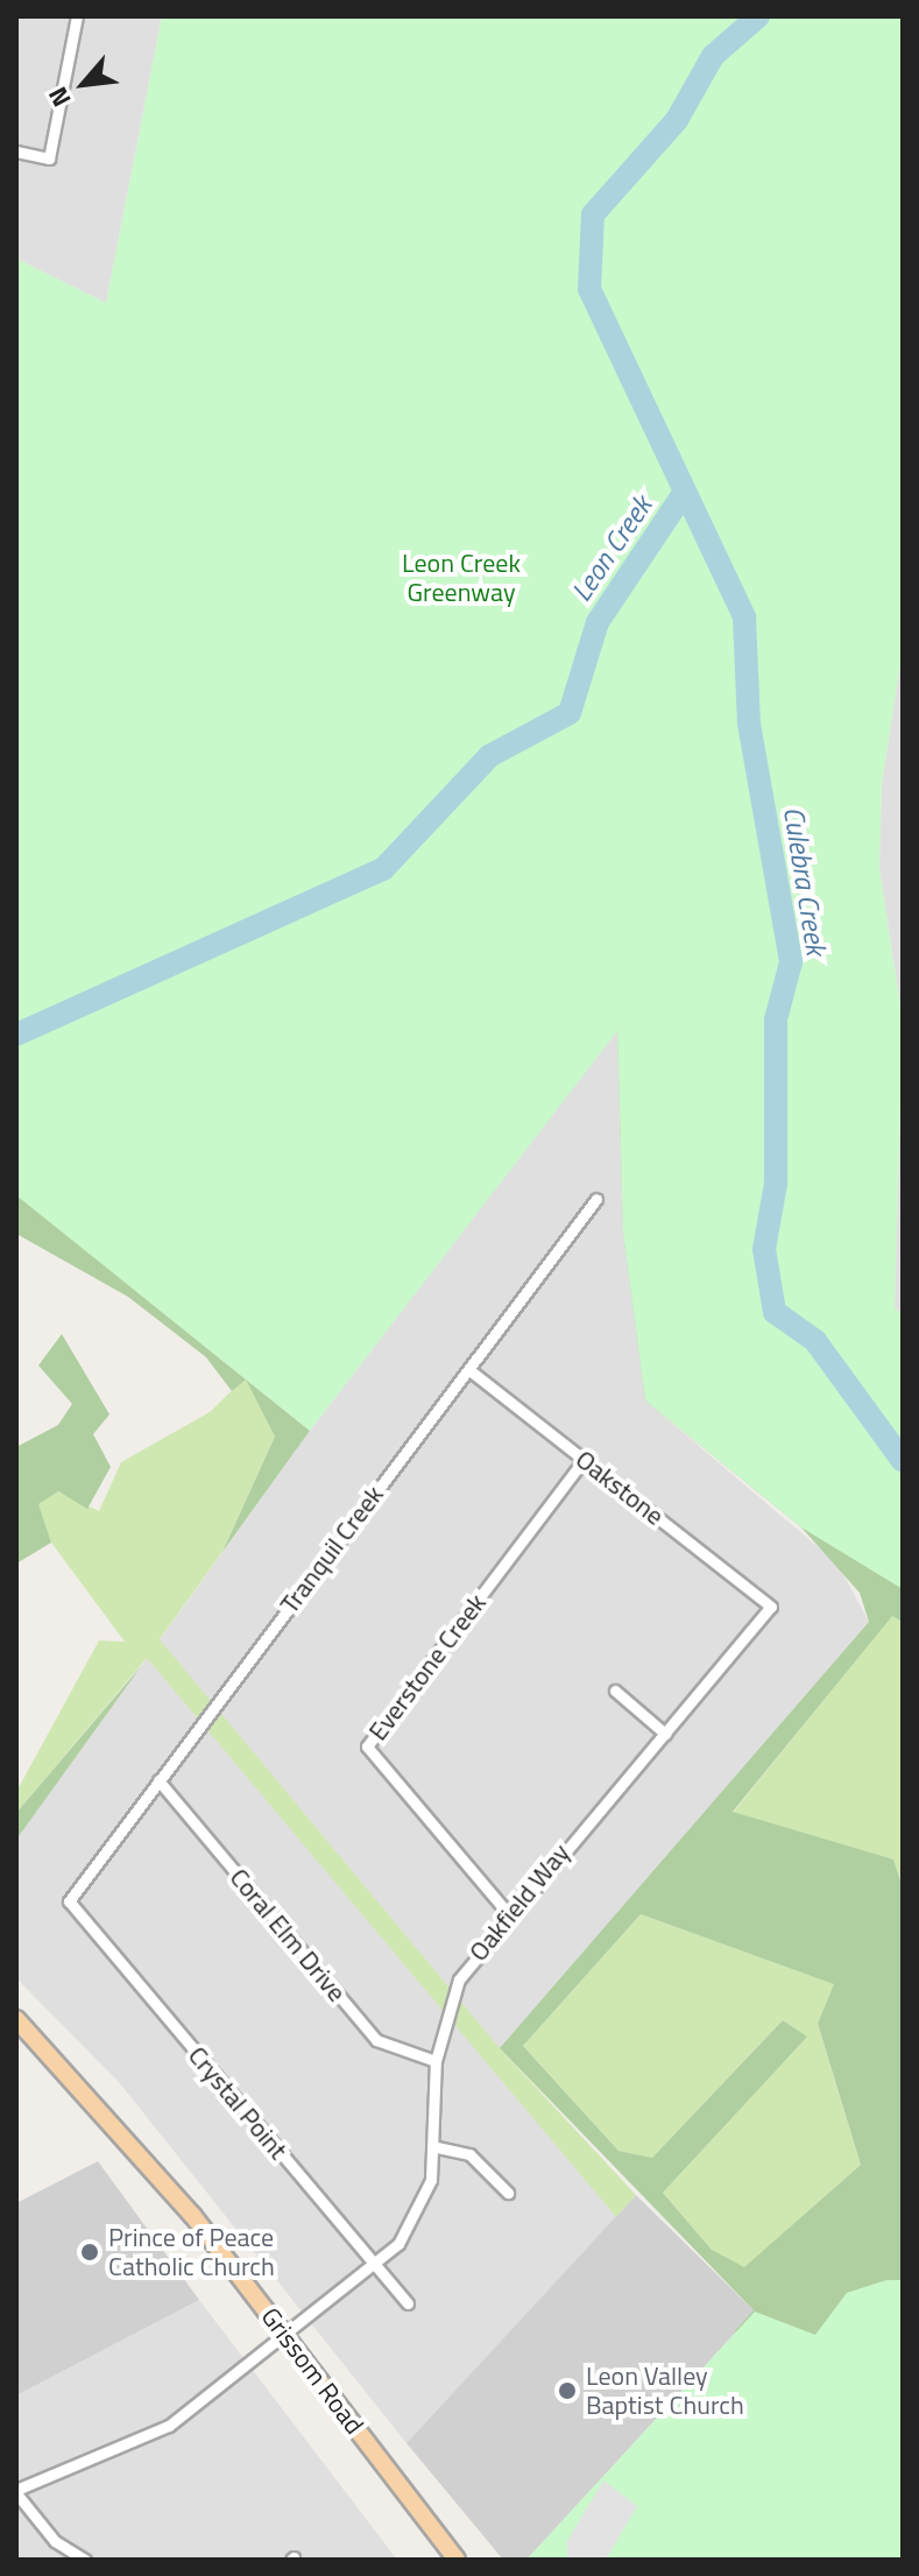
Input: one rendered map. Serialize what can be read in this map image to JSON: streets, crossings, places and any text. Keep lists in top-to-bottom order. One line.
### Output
{"streets":{"main road":["Grissom Road"],"street":["Oakstone","Tranquil Creek","Everstone Creek","Oakfield Way","Coral Elm Drive","Crystal Point"]},"crossings":[["Oakstone","Tranquil Creek"],["Oakstone","Everstone Creek"],["Oakstone","Oakfield Way"],["Tranquil Creek","Coral Elm Drive"],["Tranquil Creek","Crystal Point"],["Everstone Creek","Oakfield Way"],["Oakfield Way","Coral Elm Drive"],["Oakfield Way","Crystal Point"],["Oakfield Way","Grissom Road"]],"water":["Leon Creek","Culebra Creek"],"parks":["Leon Creek Greenway"],"places":["Prince of Peace Catholic Church","Leon Valley Baptist Church"],"north":"bottom left"}
